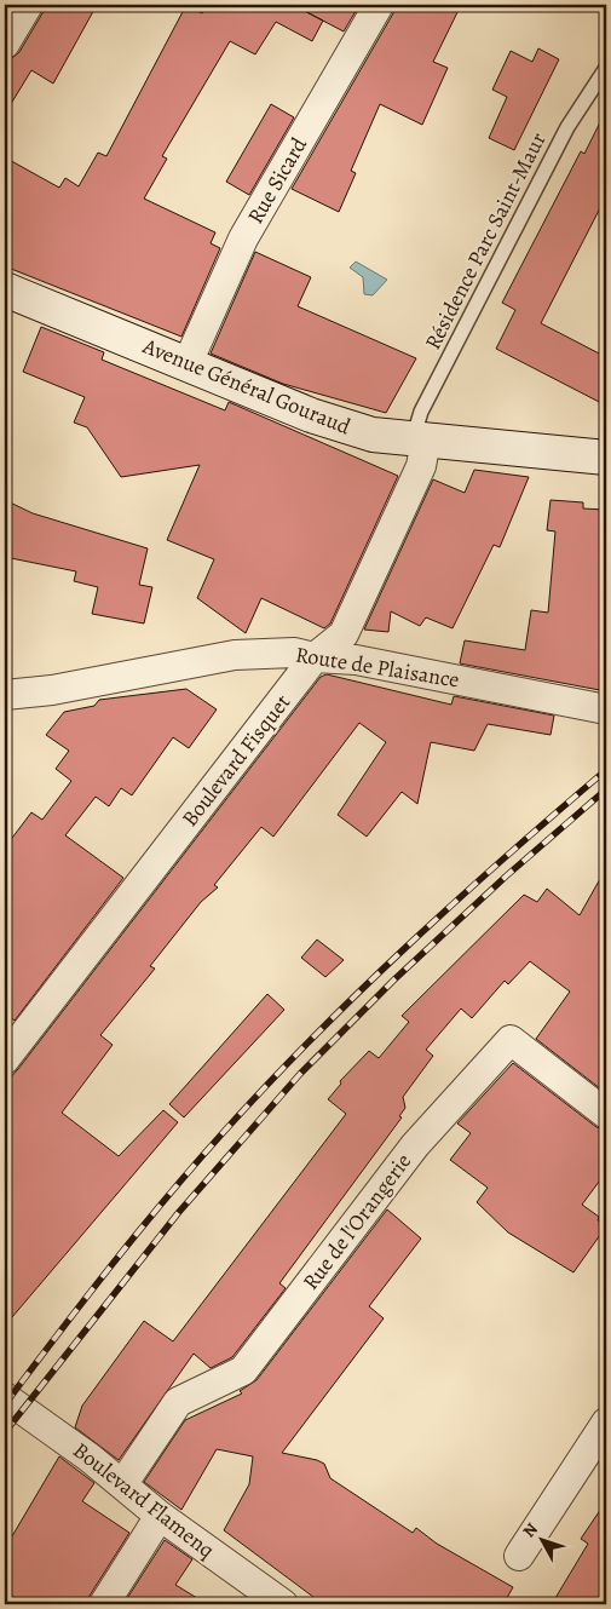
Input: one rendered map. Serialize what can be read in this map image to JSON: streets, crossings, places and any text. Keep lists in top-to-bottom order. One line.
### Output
{"streets":{"main road":["Avenue Général Gouraud"],"street":["Rue Sicard","Route de Plaisance","Boulevard Fisquet","Rue de l'Orangerie","Boulevard Flamenq"],"lane":["Résidence Parc Saint-Maur"]},"crossings":[["Rue Sicard","Avenue Général Gouraud"],["Résidence Parc Saint-Maur","Avenue Général Gouraud"],["Résidence Parc Saint-Maur","Boulevard Fisquet"],["Avenue Général Gouraud","Boulevard Fisquet"],["Route de Plaisance","Boulevard Fisquet"],["Rue de l'Orangerie","Boulevard Flamenq"]],"north":"top left"}
